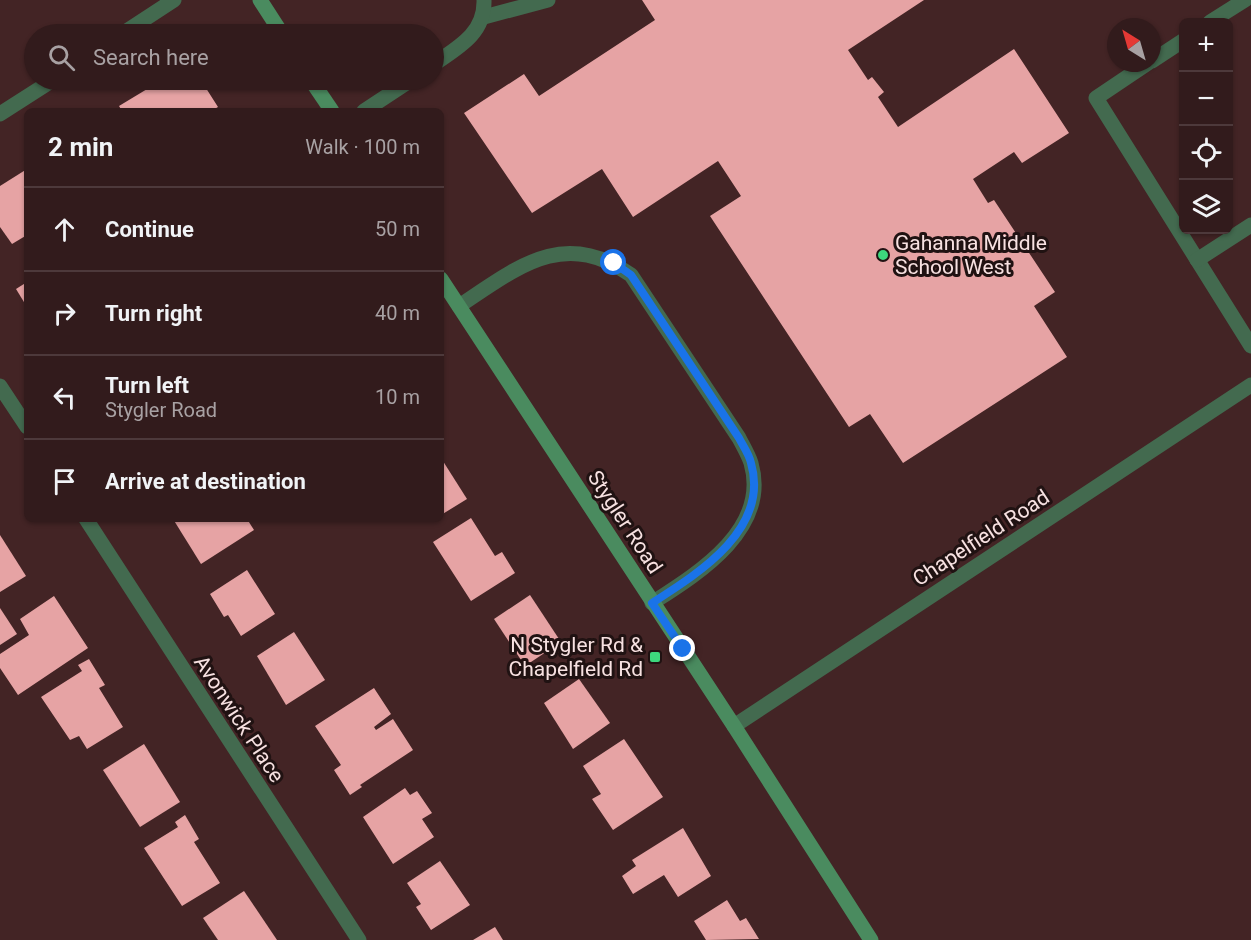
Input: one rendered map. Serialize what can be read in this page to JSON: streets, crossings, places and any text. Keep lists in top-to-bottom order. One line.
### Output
{"streets":{"main road":["Stygler Road"],"street":["Chapelfield Road","Avonwick Place"]},"crossings":[["Stygler Road","Chapelfield Road"]],"places":{"other":["Gahanna Middle School West"],"transit":["N Stygler Rd & Chapelfield Rd"]},"north":"top left","page":{"map_buttons":["+","−"],"search":"Search here","heading":["2 min","Walk · 100 m"],"list":[["Continue","50 m"],["Turn right","40 m"],["Turn left","Stygler Road","10 m"],"Arrive at destination"]}}
